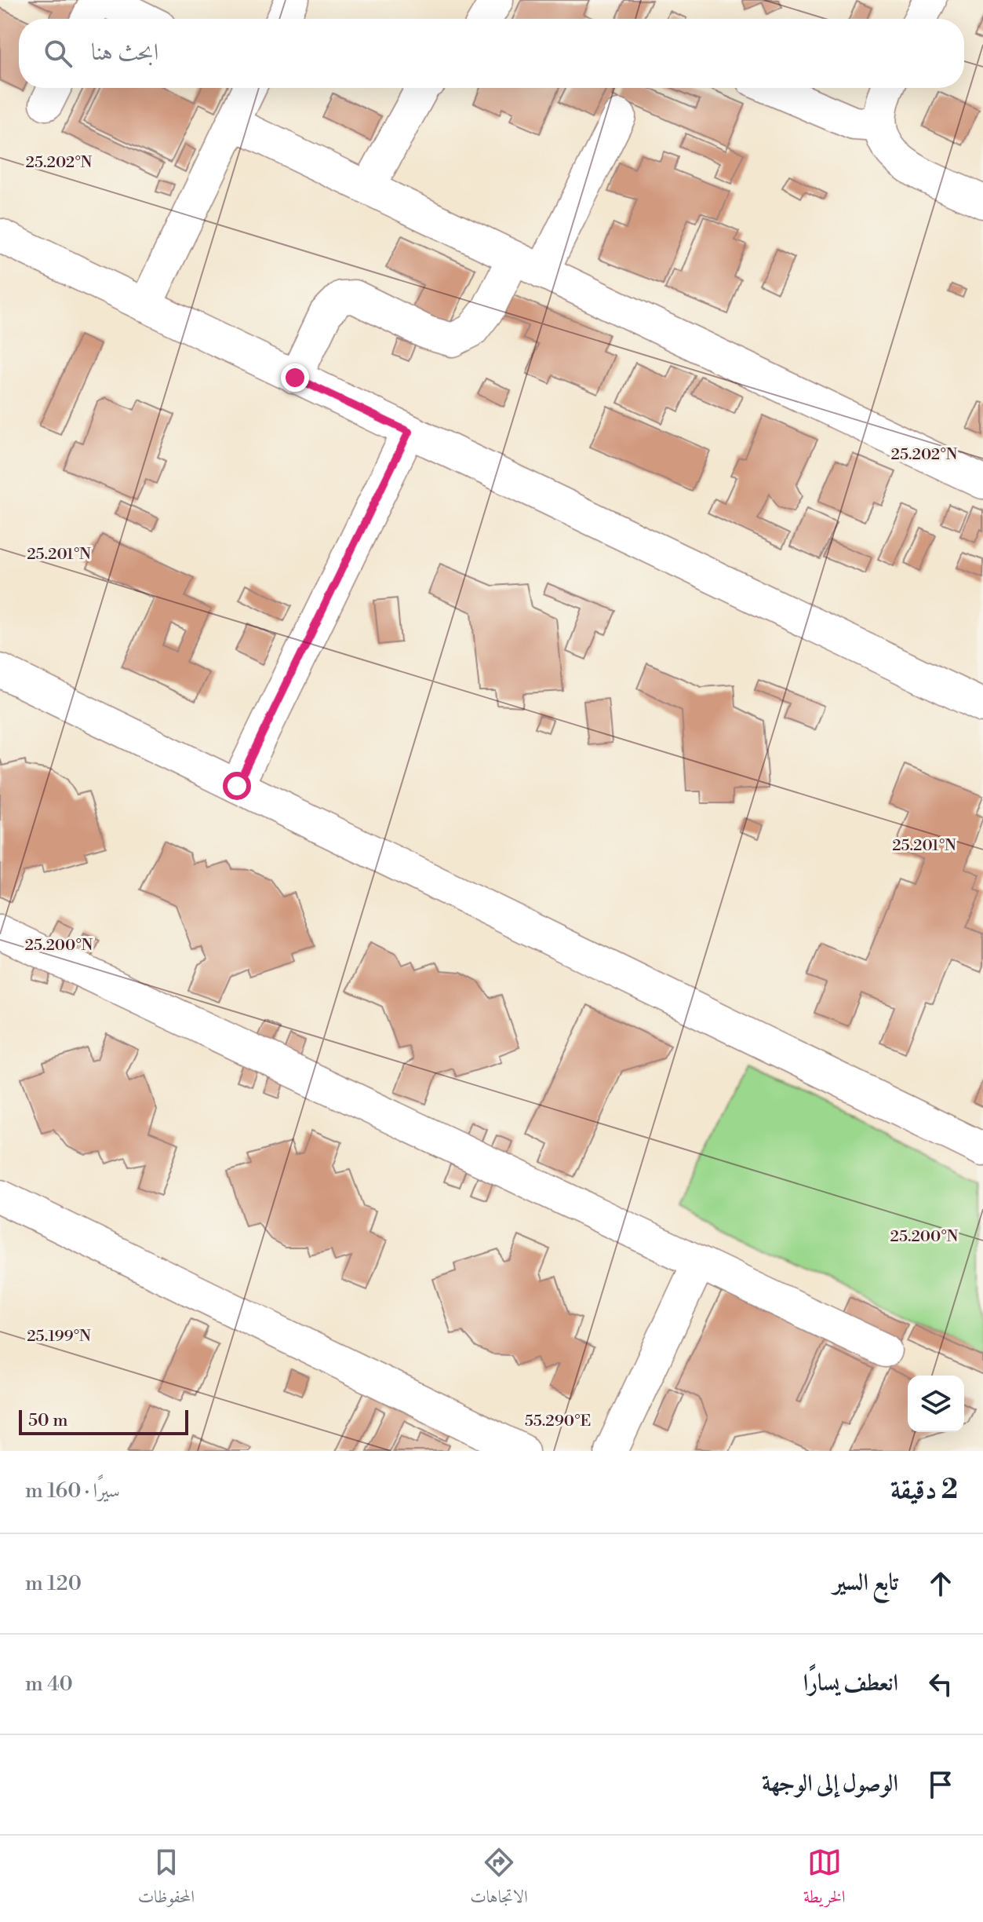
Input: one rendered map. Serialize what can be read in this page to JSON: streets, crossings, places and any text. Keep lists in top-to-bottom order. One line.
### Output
{"scale_bar":"50 m","page":{"search":"ابحث هنا","scale":"50 m","heading":["2 دقيقة","سيرًا · 160 m"],"list":[["تابع السير","120 m"],["انعطف يسارًا","40 m"],"الوصول إلى الوجهة"],"nav":["الخريطة","الاتجاهات","المحفوظات"]},"coordinates":["25.202°N","25.201°N","25.200°N","25.199°N","55.290°E"]}
